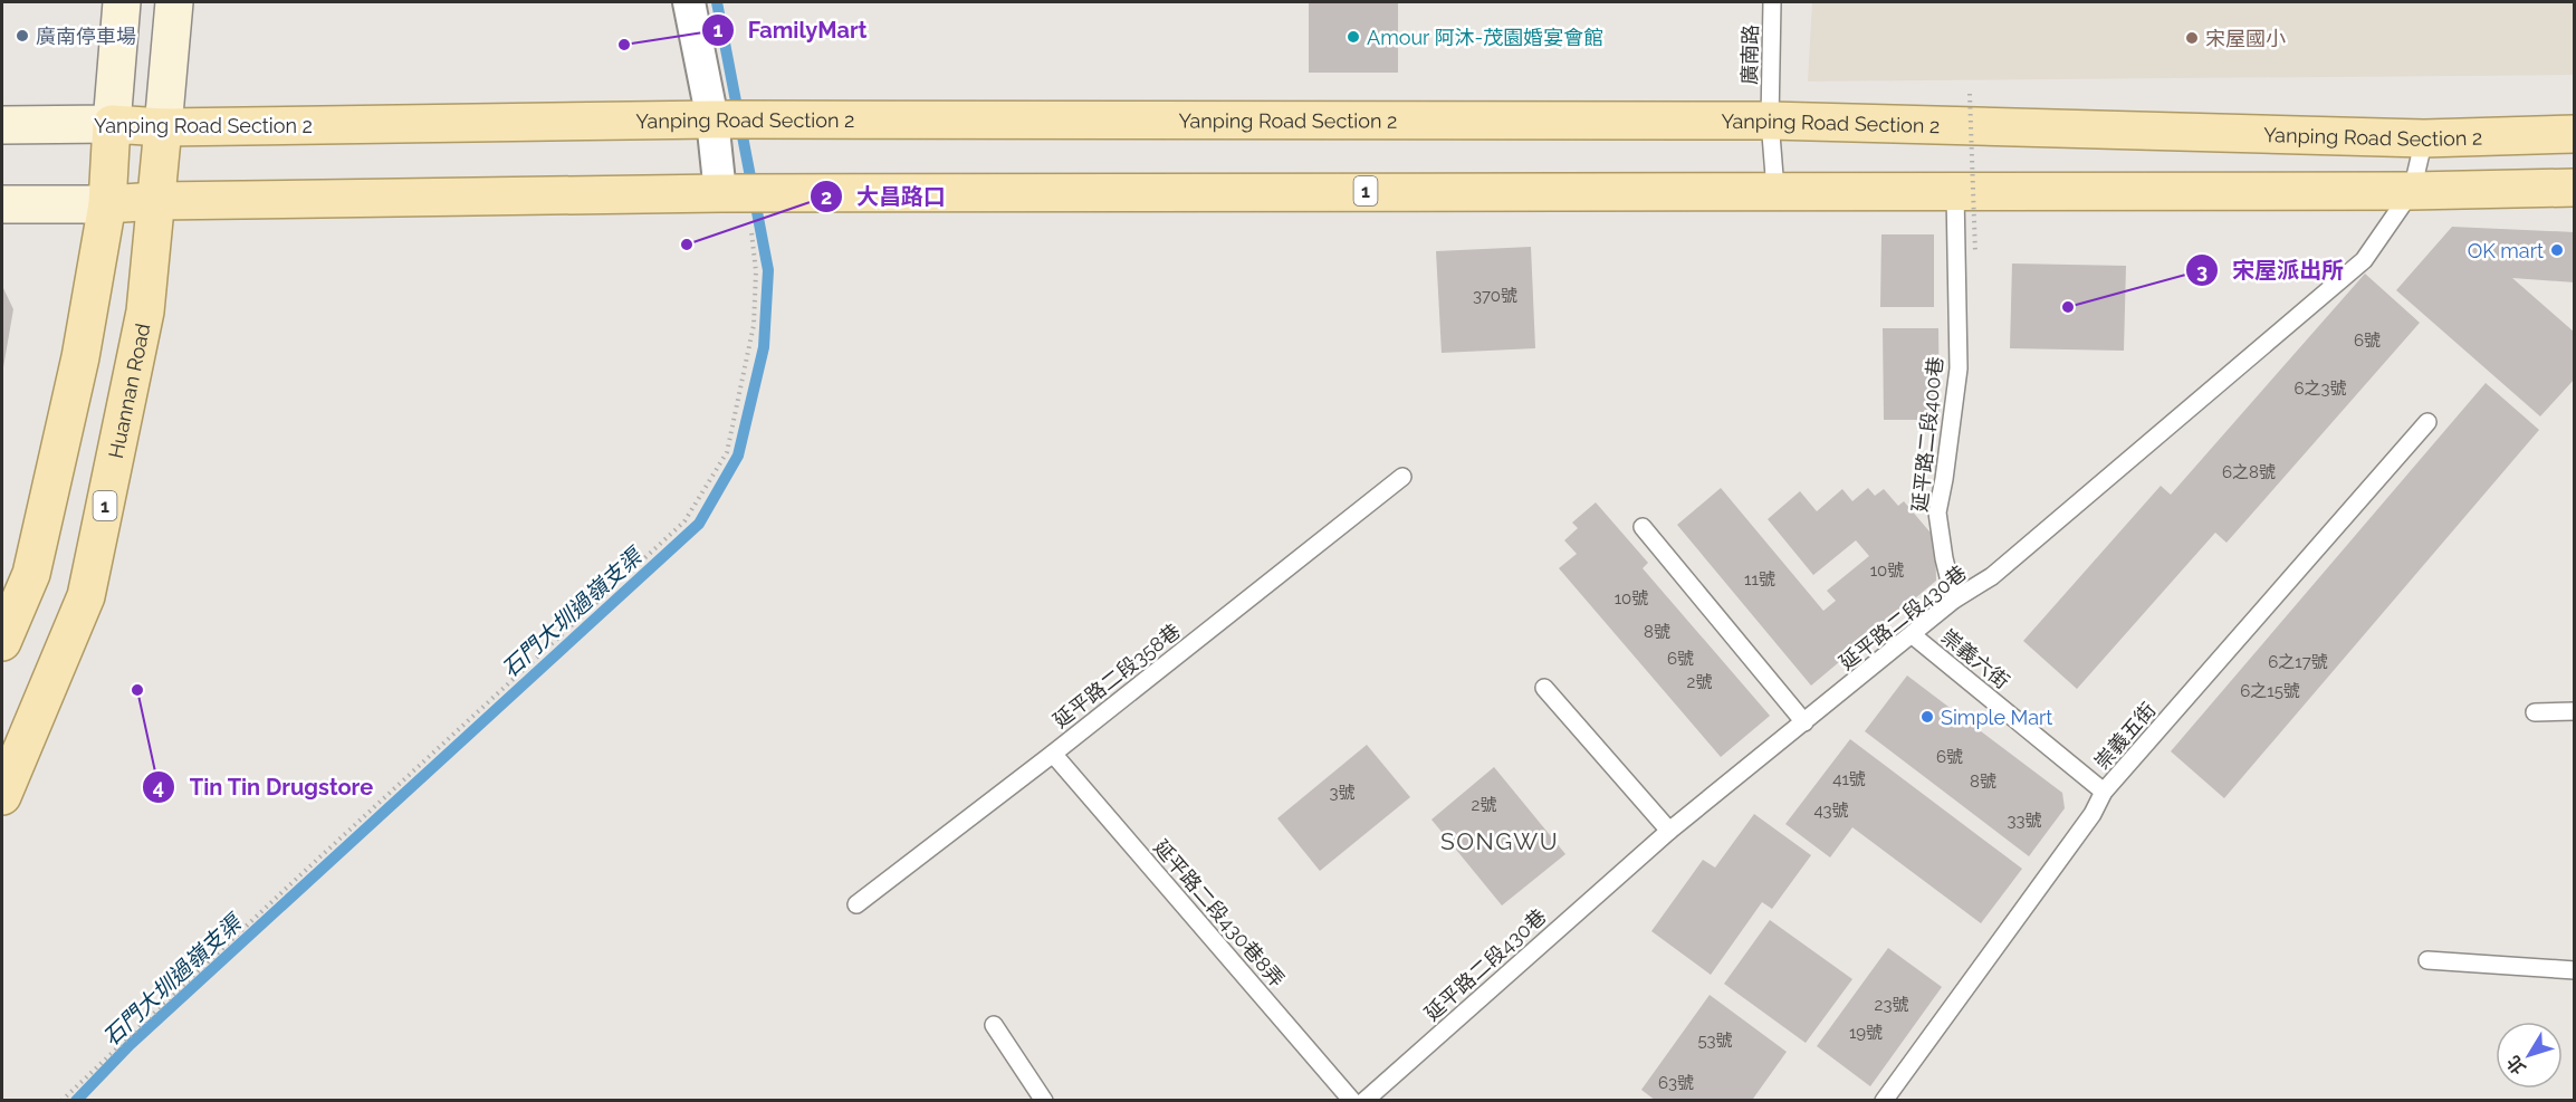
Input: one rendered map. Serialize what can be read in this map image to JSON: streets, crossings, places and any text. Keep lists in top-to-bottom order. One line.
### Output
{"streets":{"main road":["Yanping Road Section 2","1","Huannan Road"],"lane":["廣南路","延平路二段400巷","延平路二段430巷","崇義六街","延平路二段358巷","崇義五街","延平路二段430巷8弄"]},"crossings":[["廣南路","Yanping Road Section 2"],["廣南路","1"],["Yanping Road Section 2","Huannan Road"],["Yanping Road Section 2","延平路二段430巷"],["1","Huannan Road"],["1","延平路二段400巷"],["1","延平路二段430巷"],["延平路二段400巷","延平路二段430巷"],["延平路二段430巷","崇義六街"],["崇義六街","崇義五街"],["延平路二段358巷","延平路二段430巷8弄"]],"districts":["SONGWU"],"water":["石門大圳過嶺支渠"],"places":["廣南停車場","Amour 阿沐-茂園婚宴會館","宋屋國小","FamilyMart","大昌路口","OK mart","宋屋派出所","Tin Tin Drugstore","Simple Mart"],"house_numbers":["370號","6號","6之3號","6之8號","10號","11號","10號","8號","6號","6之17號","2號","6之15號","6號","41號","8號","3號","2號","43號","33號","23號","19號","53號","63號"],"north":"bottom left"}
